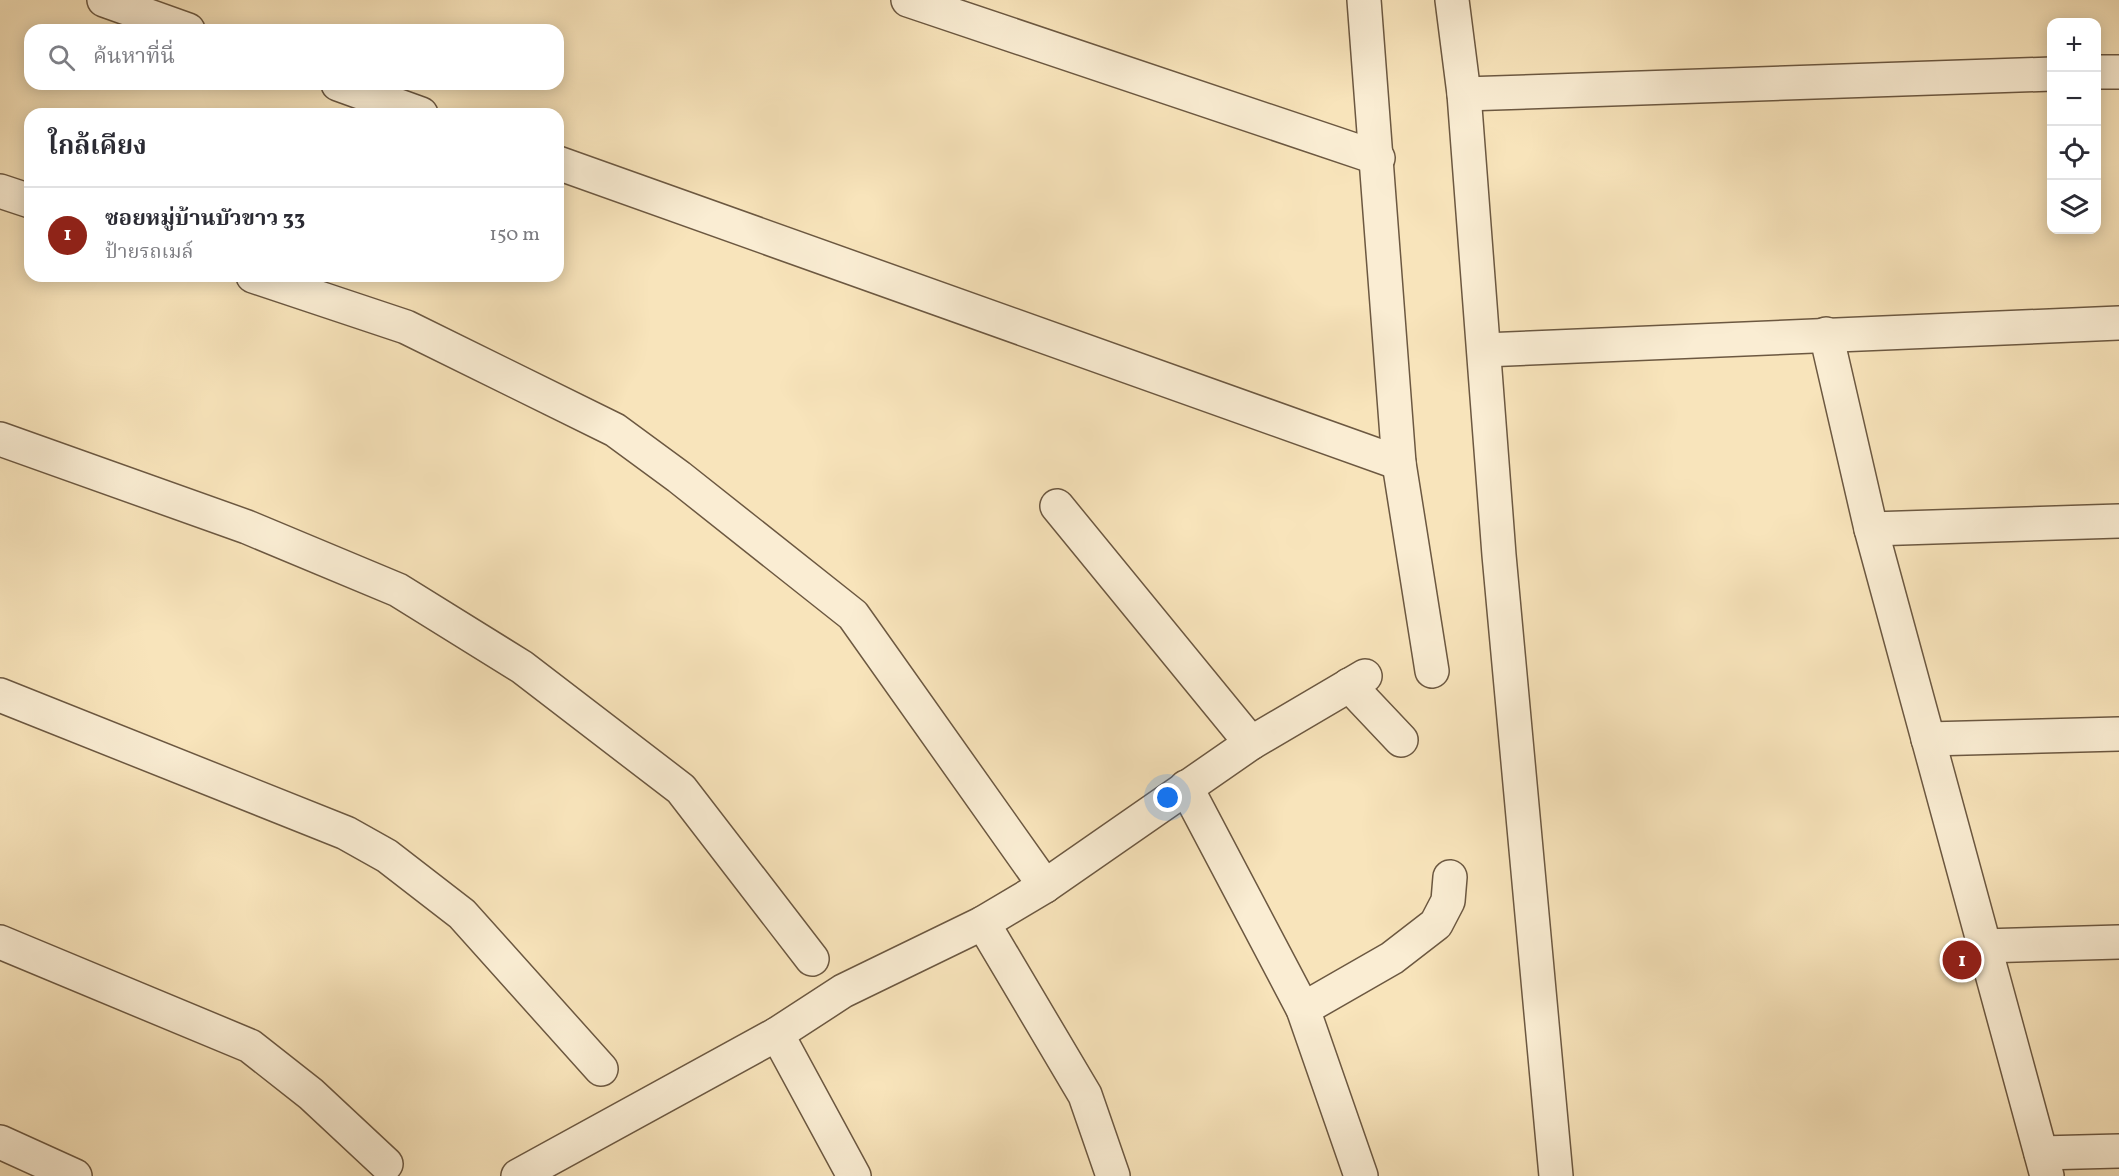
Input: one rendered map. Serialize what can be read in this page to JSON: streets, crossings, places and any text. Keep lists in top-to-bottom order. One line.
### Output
{"page":{"map_buttons":["+","−"],"search":"ค้นหาที่นี่","heading":"ใกล้เคียง","list":[{"mark":"1","name":"ซอยหมู่บ้านบัวขาว 33","note":"ป้ายรถเมล์","value":"150 m"}],"pins":"1"}}
